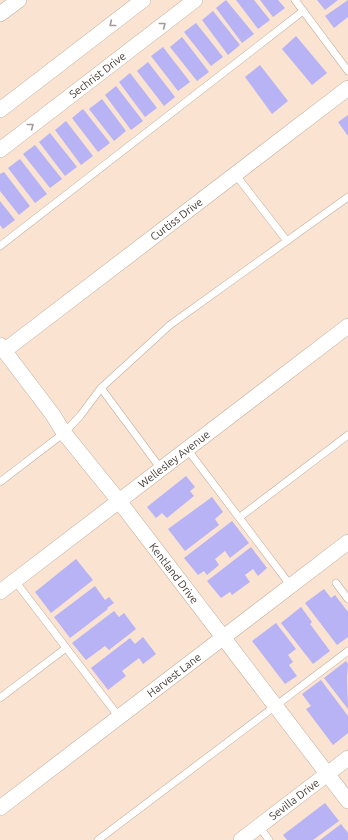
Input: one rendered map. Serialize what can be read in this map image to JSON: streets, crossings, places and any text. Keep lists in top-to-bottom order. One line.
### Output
{"streets":{"street":["Sechrist Drive","Curtiss Drive","Wellesley Avenue","Kentland Drive","Harvest Lane","Sevilla Drive"]},"crossings":[["Curtiss Drive","Kentland Drive"],["Wellesley Avenue","Kentland Drive"],["Kentland Drive","Harvest Lane"],["Kentland Drive","Sevilla Drive"]]}
